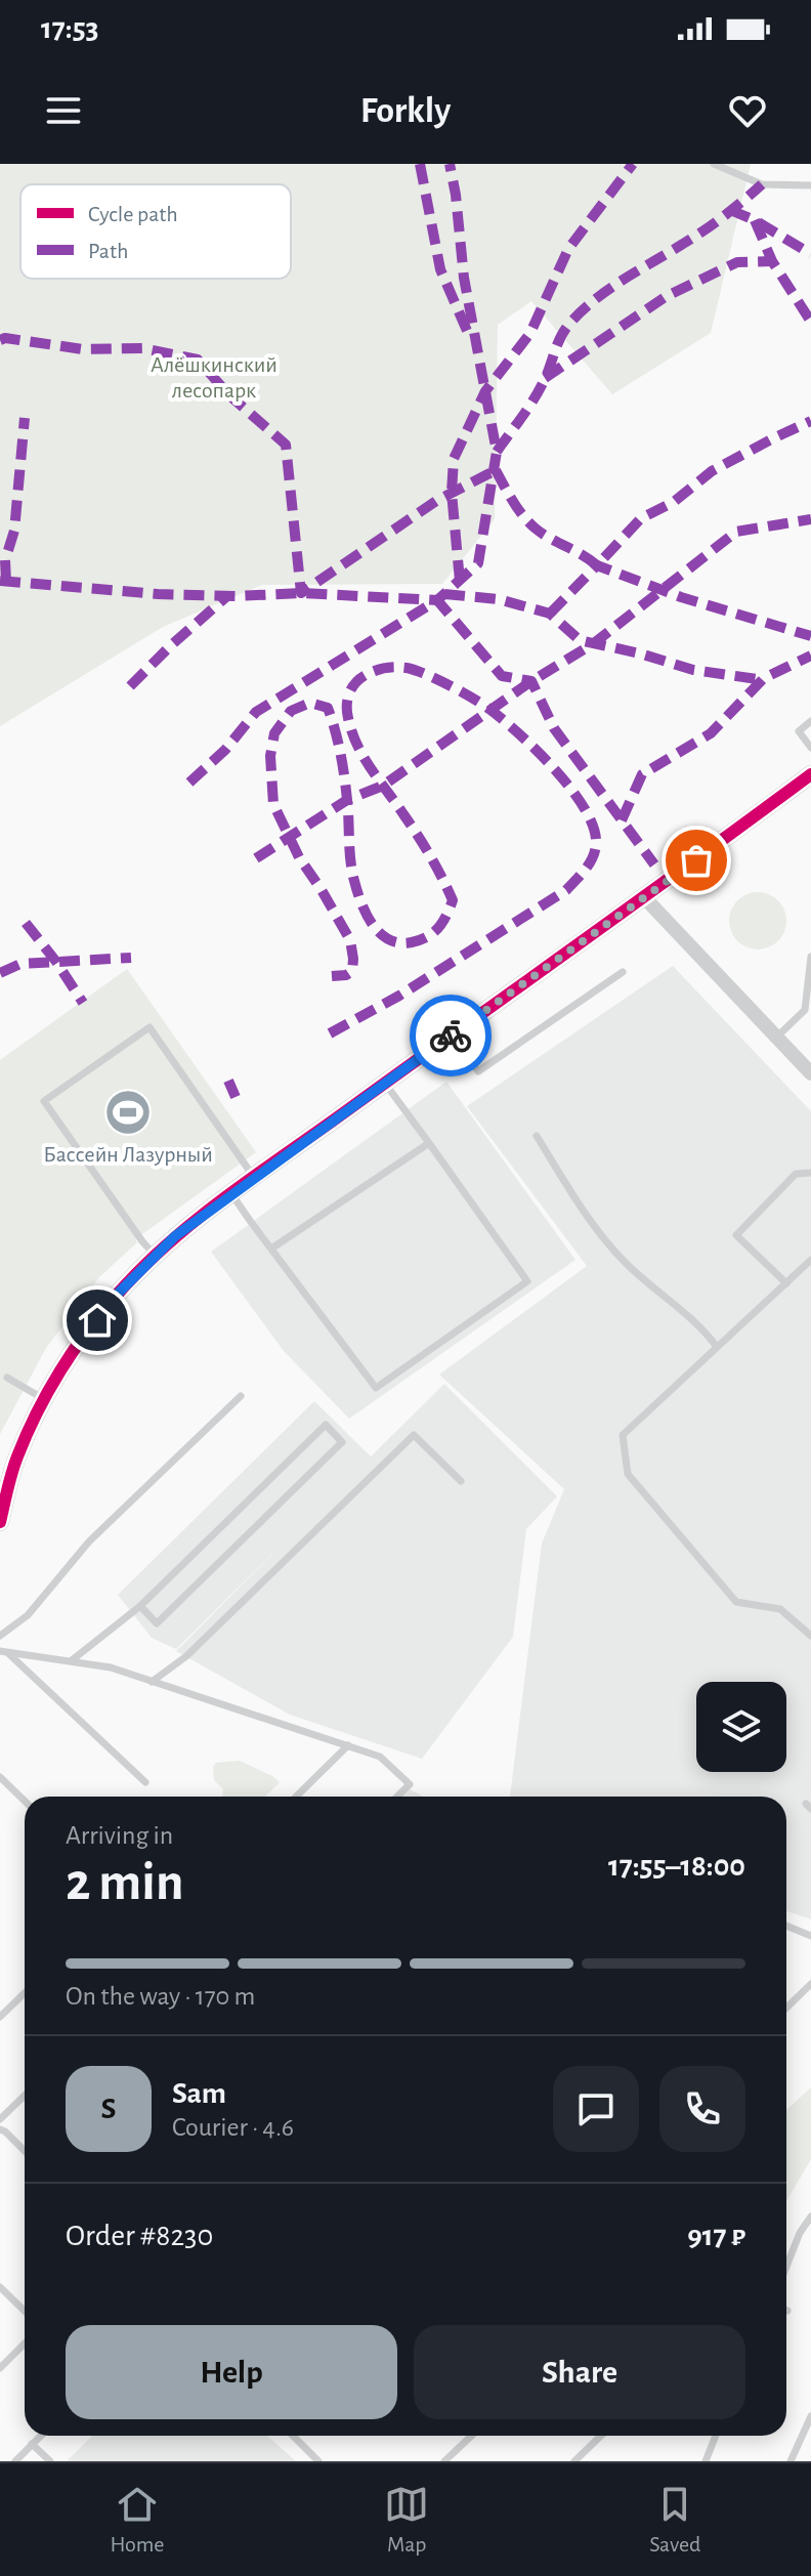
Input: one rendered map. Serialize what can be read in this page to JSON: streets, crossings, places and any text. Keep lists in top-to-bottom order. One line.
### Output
{"parks":["Алёшкинский лесопарк"],"places":{"sports":["Бассейн Лазурный"]},"legend":["Cycle path","Path"],"page":{"status":"17:53","header":"Forkly","heading":["2 min","Arriving in","17:55–18:00"],"panel":["Sam","Courier · 4.6","Order #8230","917 ₽"],"bar":"On the way · 170 m","round":"S","buttons":["Help","Share"],"tabs":["Home","Map","Saved"]}}
